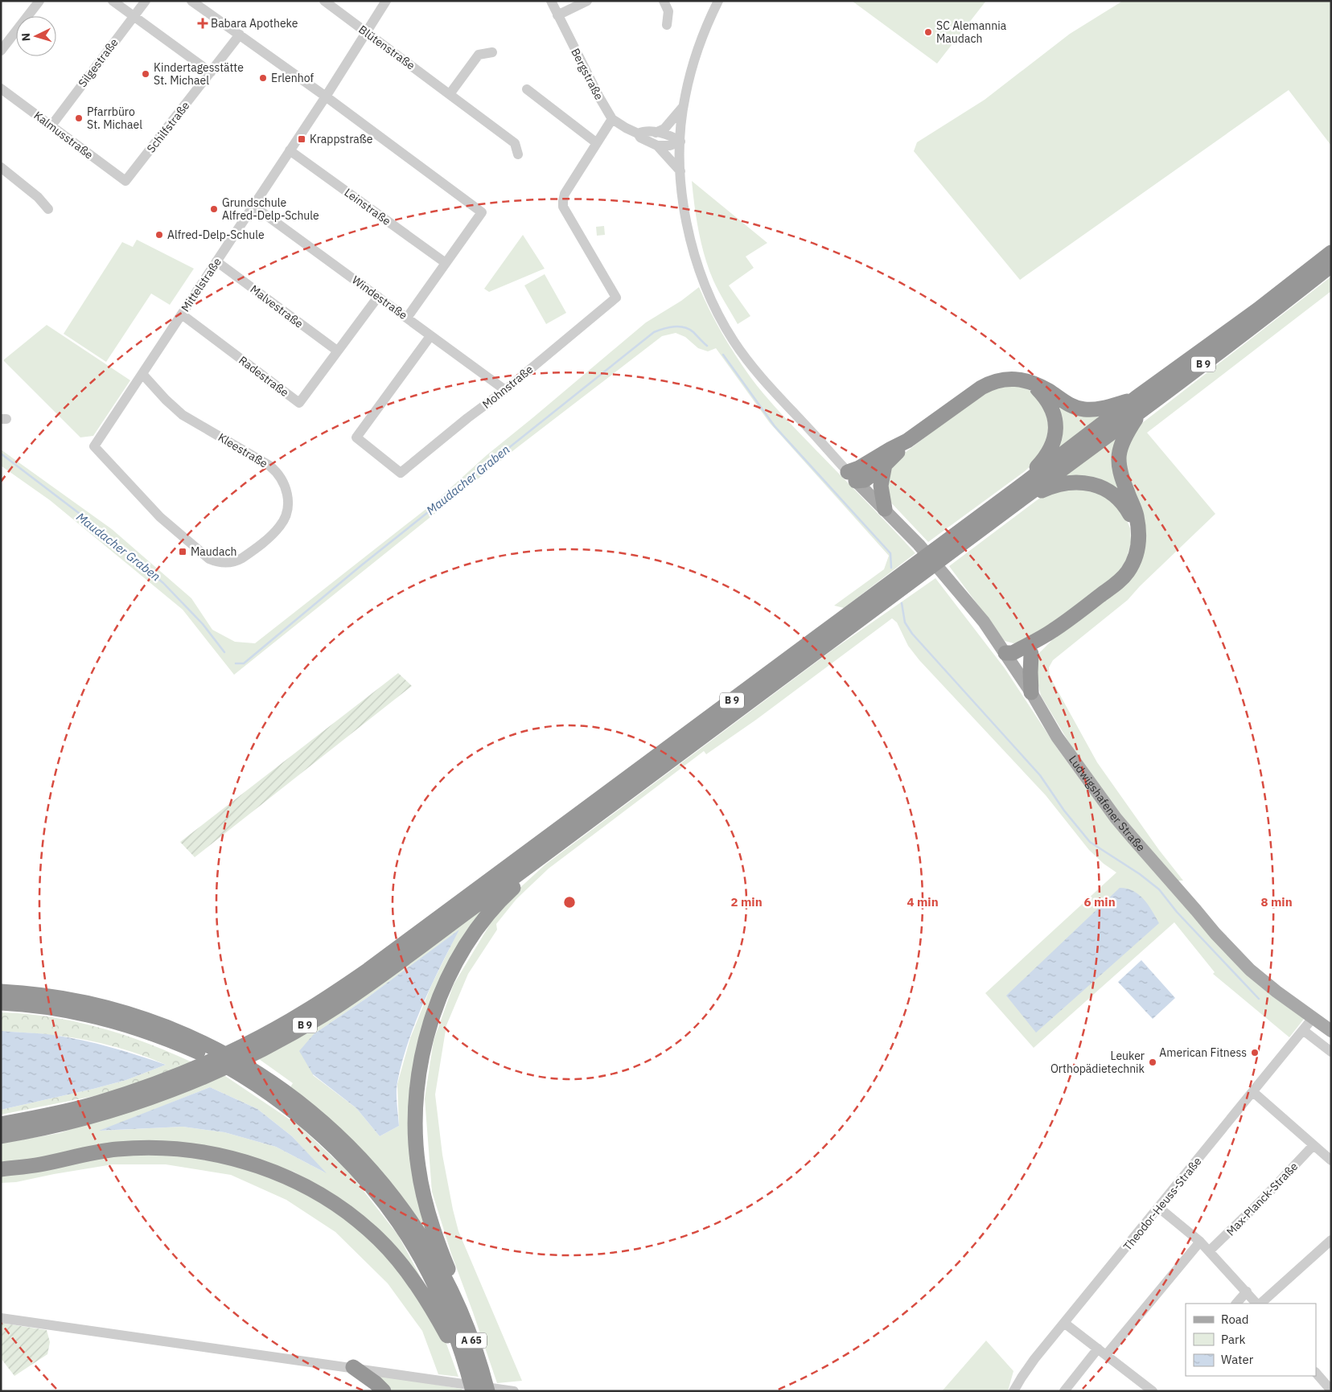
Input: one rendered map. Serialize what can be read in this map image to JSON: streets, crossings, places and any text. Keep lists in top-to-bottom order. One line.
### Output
{"streets":{"highway":["B 9","A 65"],"main road":["Ludwigshafener Straße"],"street":["Blütenstraße","Silgestraße","Bergstraße","Schilfstraße","Kalmusstraße","Leinstraße","Mittelstraße","Windestraße","Malvestraße","Radestraße","Mohnstraße","Kleestraße","Max-Planck-Straße","Theodor-Heuss-Straße"]},"crossings":[["Blütenstraße","Mittelstraße"],["Silgestraße","Kalmusstraße"],["Bergstraße","Mohnstraße"],["Schilfstraße","Kalmusstraße"],["Leinstraße","Mittelstraße"],["Mittelstraße","Windestraße"],["Mittelstraße","Malvestraße"],["Mittelstraße","Radestraße"],["Mittelstraße","Kleestraße"],["Windestraße","Radestraße"],["Windestraße","Mohnstraße"],["Malvestraße","Radestraße"],["Ludwigshafener Straße","Theodor-Heuss-Straße"]],"water":["Maudacher Graben"],"places":{"health":["Babara Apotheke"],"other":["SC Alemannia Maudach","Kindertagesstätte St. Michael","Erlenhof","Pfarrbüro St. Michael","Grundschule Alfred-Delp-Schule","Alfred-Delp-Schule","American Fitness","Leuker Orthopädietechnik"],"transit":["Krappstraße","Maudach"]},"legend":["Road","Park","Water"],"north":"left","rings":["2 min","4 min","6 min","8 min"]}
